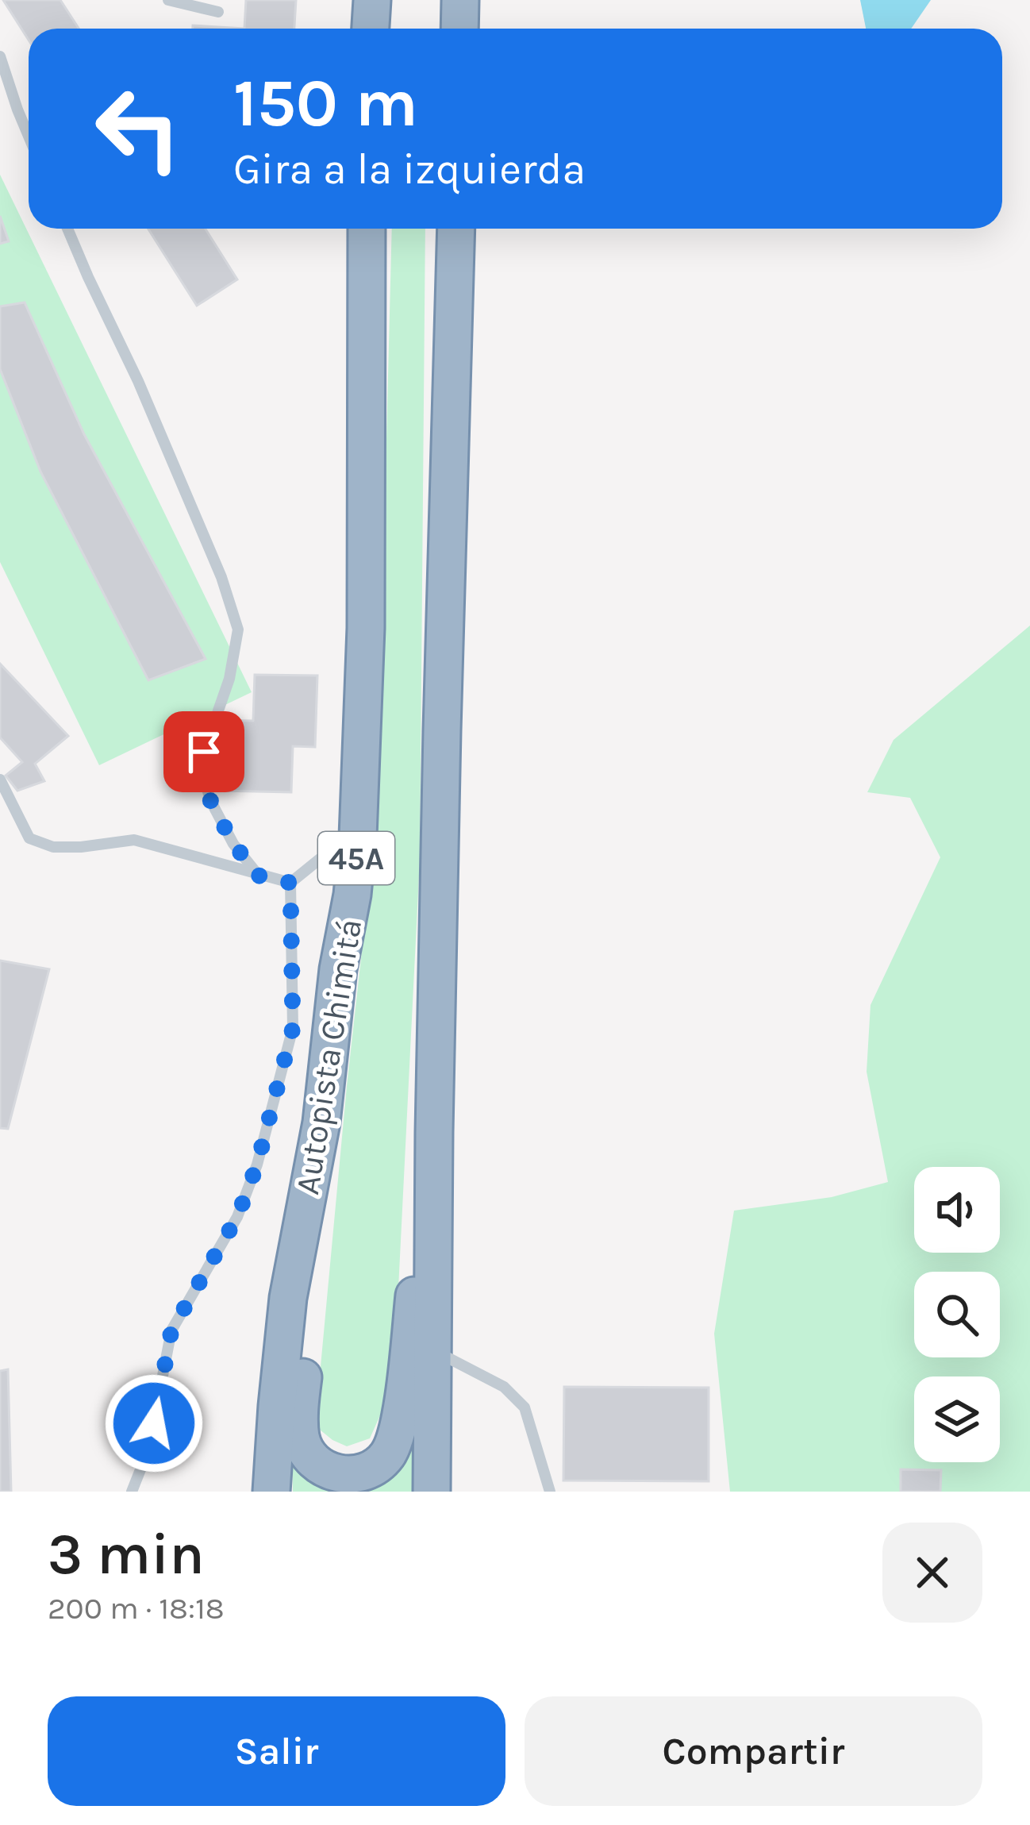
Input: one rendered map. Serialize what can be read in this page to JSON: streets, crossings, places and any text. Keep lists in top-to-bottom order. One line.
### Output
{"streets":{"highway":["45A","Autopista Chimitá"]},"page":{"turn":["150 m","Gira a la izquierda"],"heading":["3 min","200 m · 18:18"],"buttons":["Salir","Compartir"]}}
